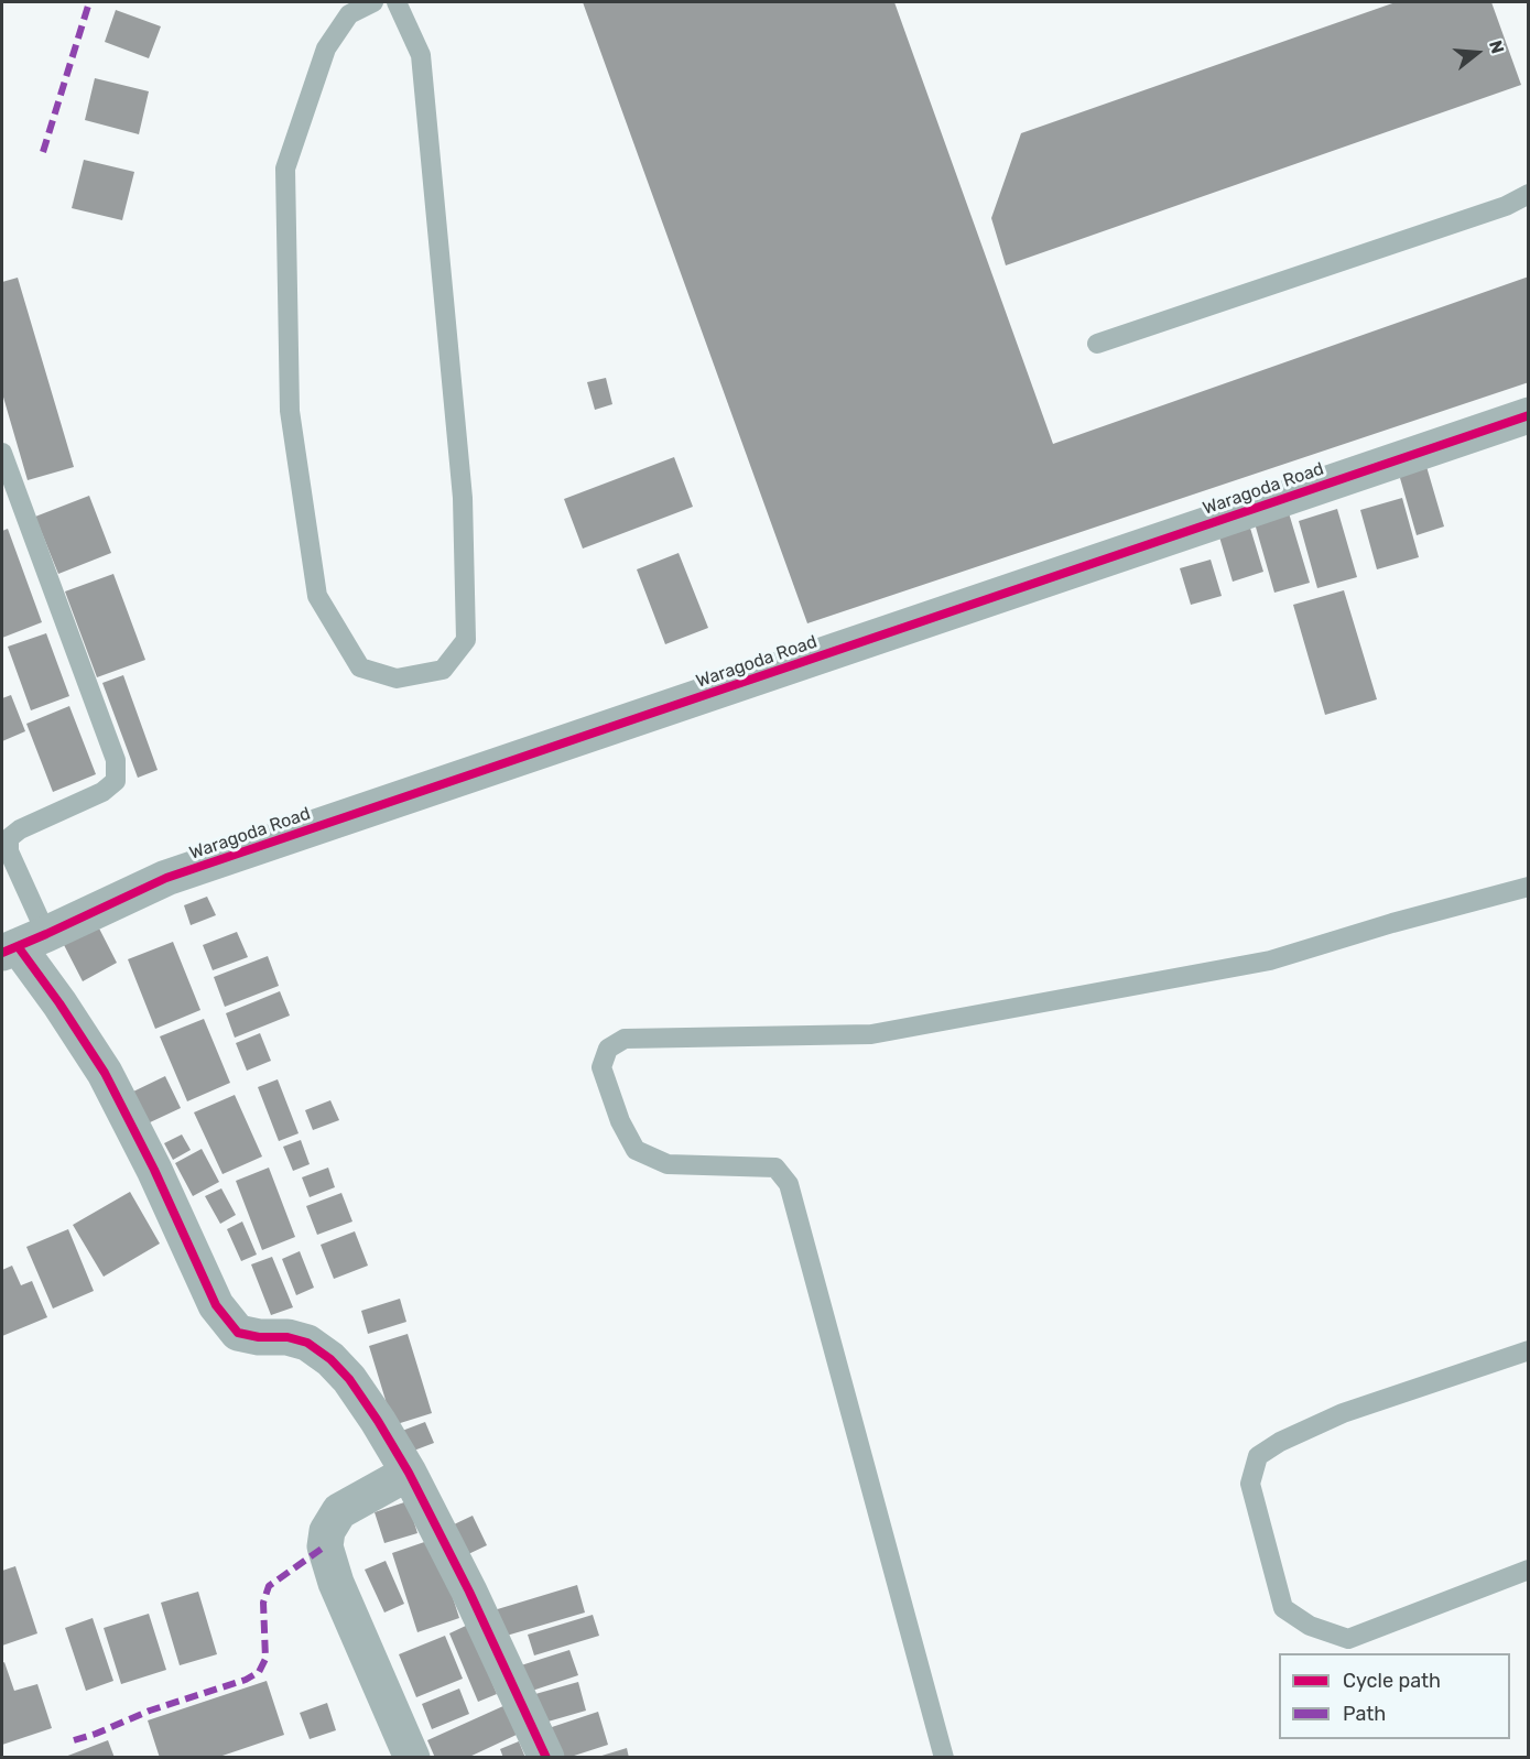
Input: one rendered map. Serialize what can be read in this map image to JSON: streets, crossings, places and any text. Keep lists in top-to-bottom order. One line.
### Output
{"streets":{"street":["Waragoda Road"]},"legend":["Cycle path","Path"],"north":"right"}
